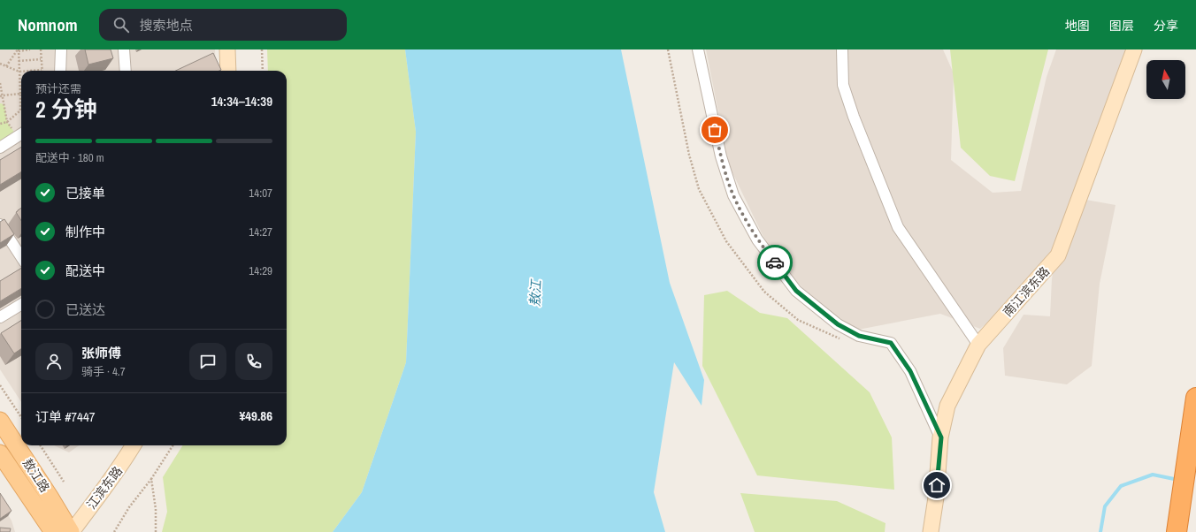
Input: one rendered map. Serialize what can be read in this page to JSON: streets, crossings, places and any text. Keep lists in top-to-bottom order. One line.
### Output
{"streets":{"main road":["南江滨东路","敖江路","江滨东路"]},"crossings":[["敖江路","江滨东路"]],"water":["敖江"],"north":"top","page":{"header":"Nomnom","search":"搜索地点","nav":["地图","图层","分享"],"heading":["2 分钟","预计还需","14:34–14:39"],"panel":["张师傅","骑手 · 4.7","订单 #7447","¥49.86"],"bar":"配送中 · 180 m","list":[["已接单","14:07"],["制作中","14:27"],["配送中","14:29"],"已送达"]}}
